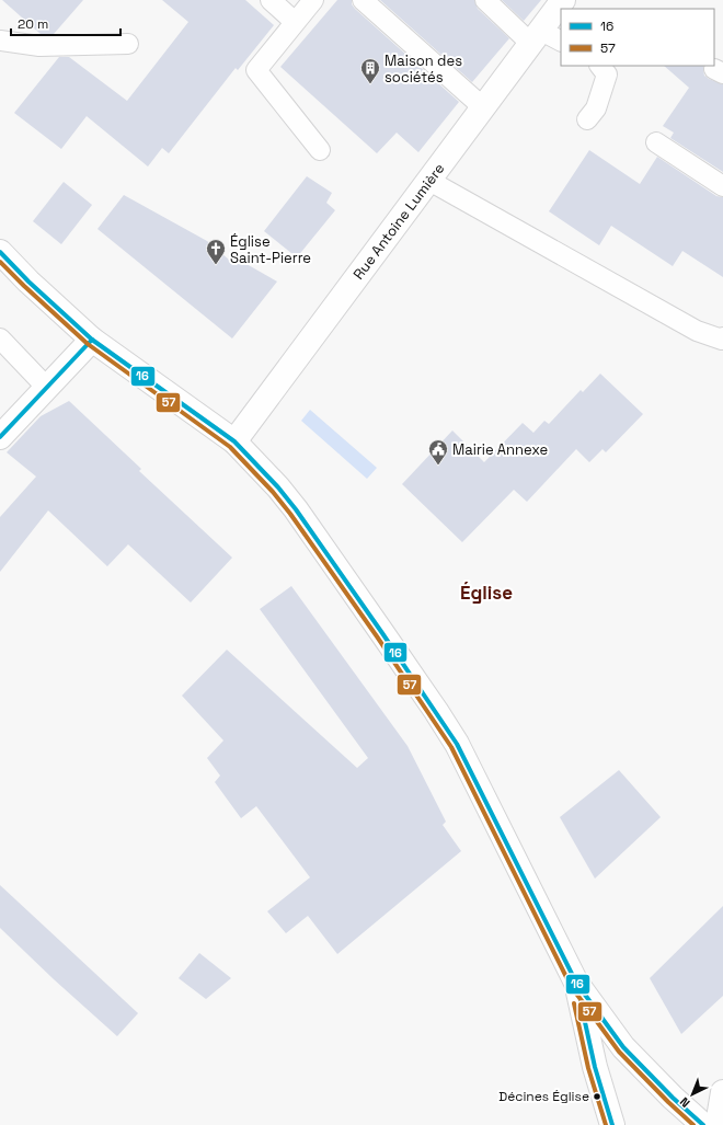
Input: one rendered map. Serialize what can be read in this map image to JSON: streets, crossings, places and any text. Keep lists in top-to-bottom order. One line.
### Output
{"streets":{"street":["Rue Antoine Lumière"]},"districts":["Église"],"places":{"building":["Maison des sociétés"],"church":["Église Saint-Pierre"],"public building":["Mairie Annexe"],"other":["Décines Église"]},"lines":["transit line 16","transit line 57"],"legend":["16","57"],"scale_bar":"20 m","north":"bottom left"}
